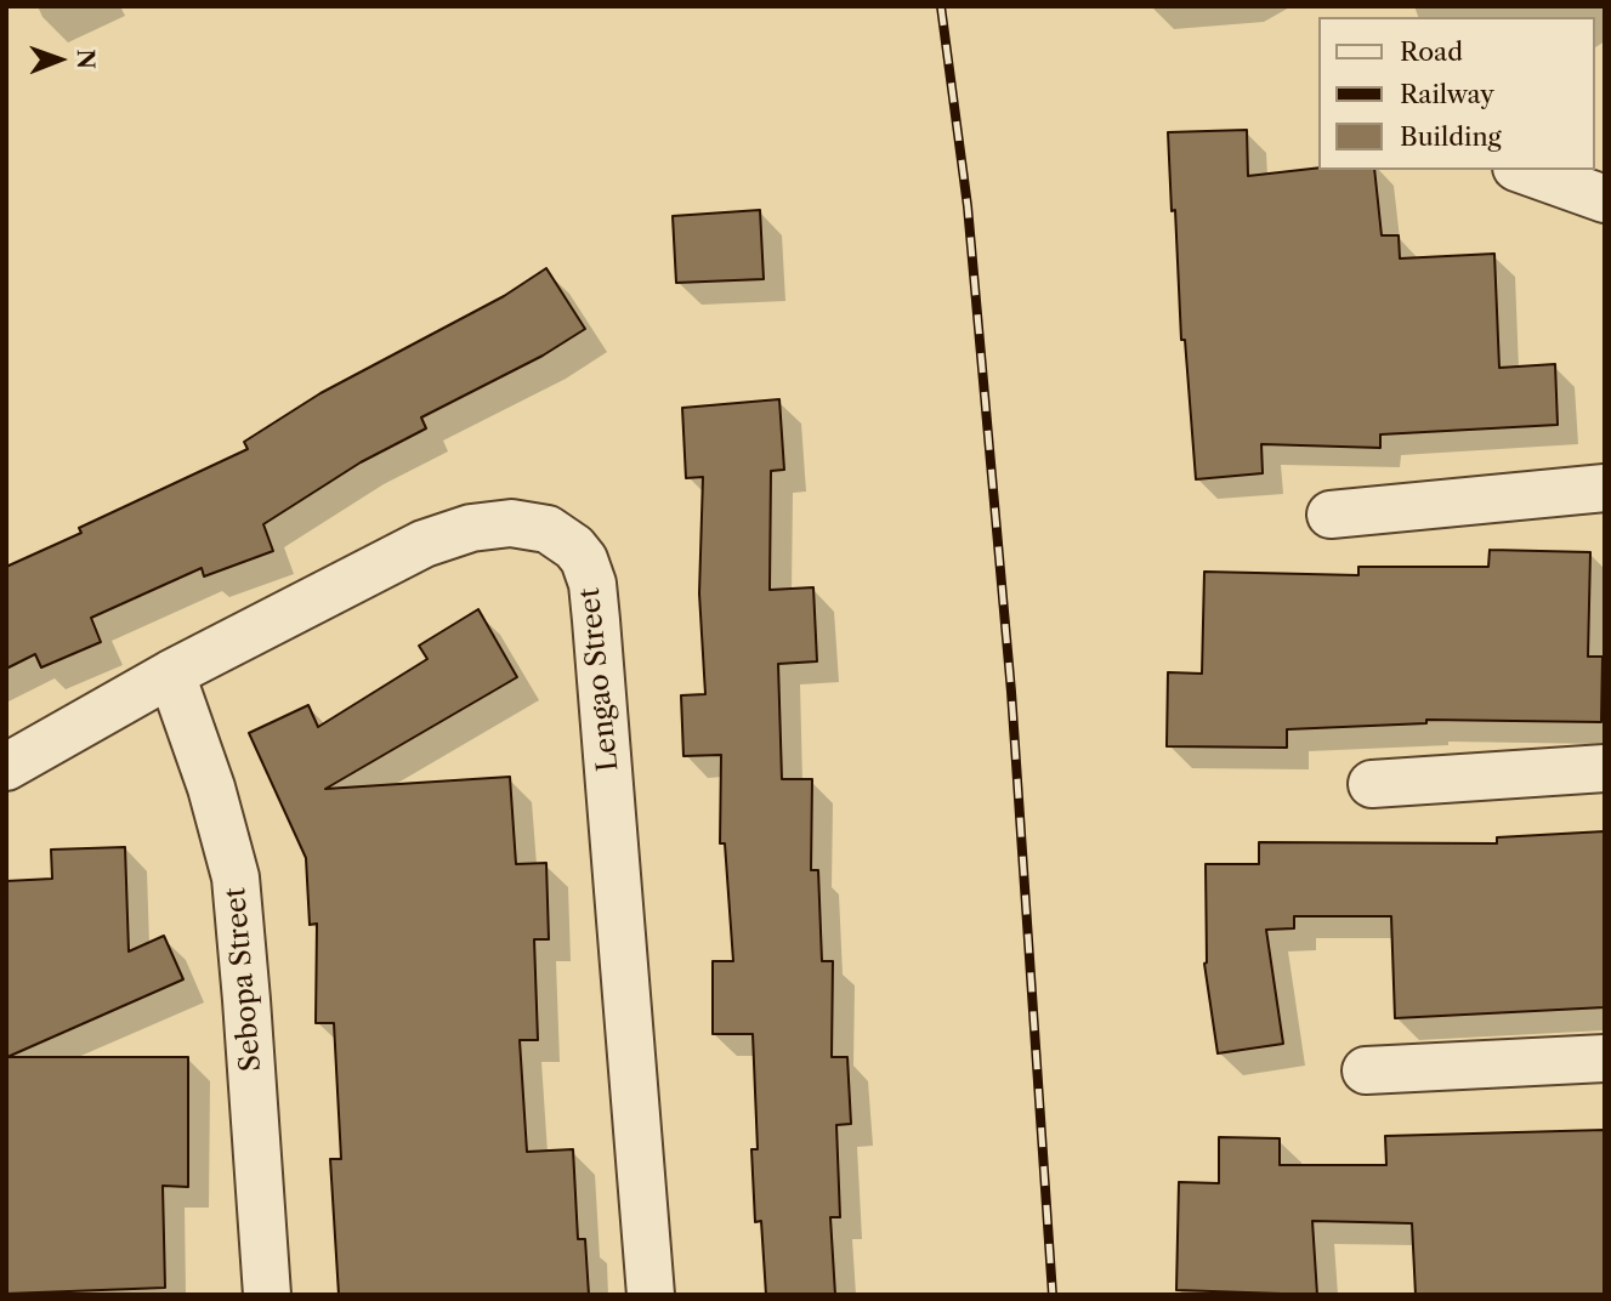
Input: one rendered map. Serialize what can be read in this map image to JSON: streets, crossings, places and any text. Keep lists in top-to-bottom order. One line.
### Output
{"streets":{"street":["Lengao Street","Sebopa Street"]},"crossings":[["Lengao Street","Sebopa Street"]],"legend":["Road","Railway","Building"],"north":"right"}
